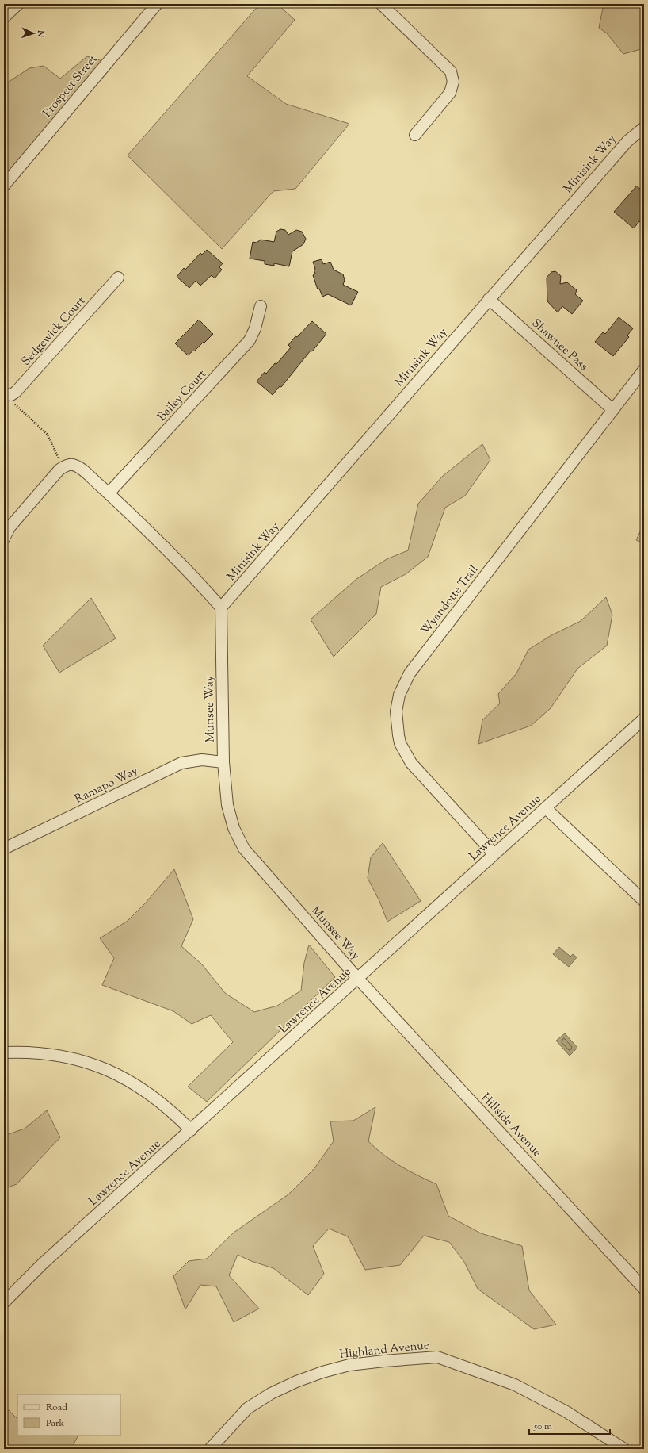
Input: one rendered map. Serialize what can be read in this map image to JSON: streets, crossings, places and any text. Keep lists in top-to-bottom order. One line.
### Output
{"streets":{"street":["Prospect Street","Minisink Way","Sedgewick Court","Shawnee Pass","Bailey Court","Wyandotte Trail","Munsee Way","Ramapo Way","Lawrence Avenue","Hillside Avenue","Highland Avenue"]},"crossings":[["Minisink Way","Shawnee Pass"],["Minisink Way","Munsee Way"],["Shawnee Pass","Wyandotte Trail"],["Wyandotte Trail","Lawrence Avenue"],["Munsee Way","Ramapo Way"],["Munsee Way","Lawrence Avenue"],["Munsee Way","Hillside Avenue"],["Lawrence Avenue","Hillside Avenue"]],"legend":["Road","Park"],"scale_bar":"50 m","north":"right"}
